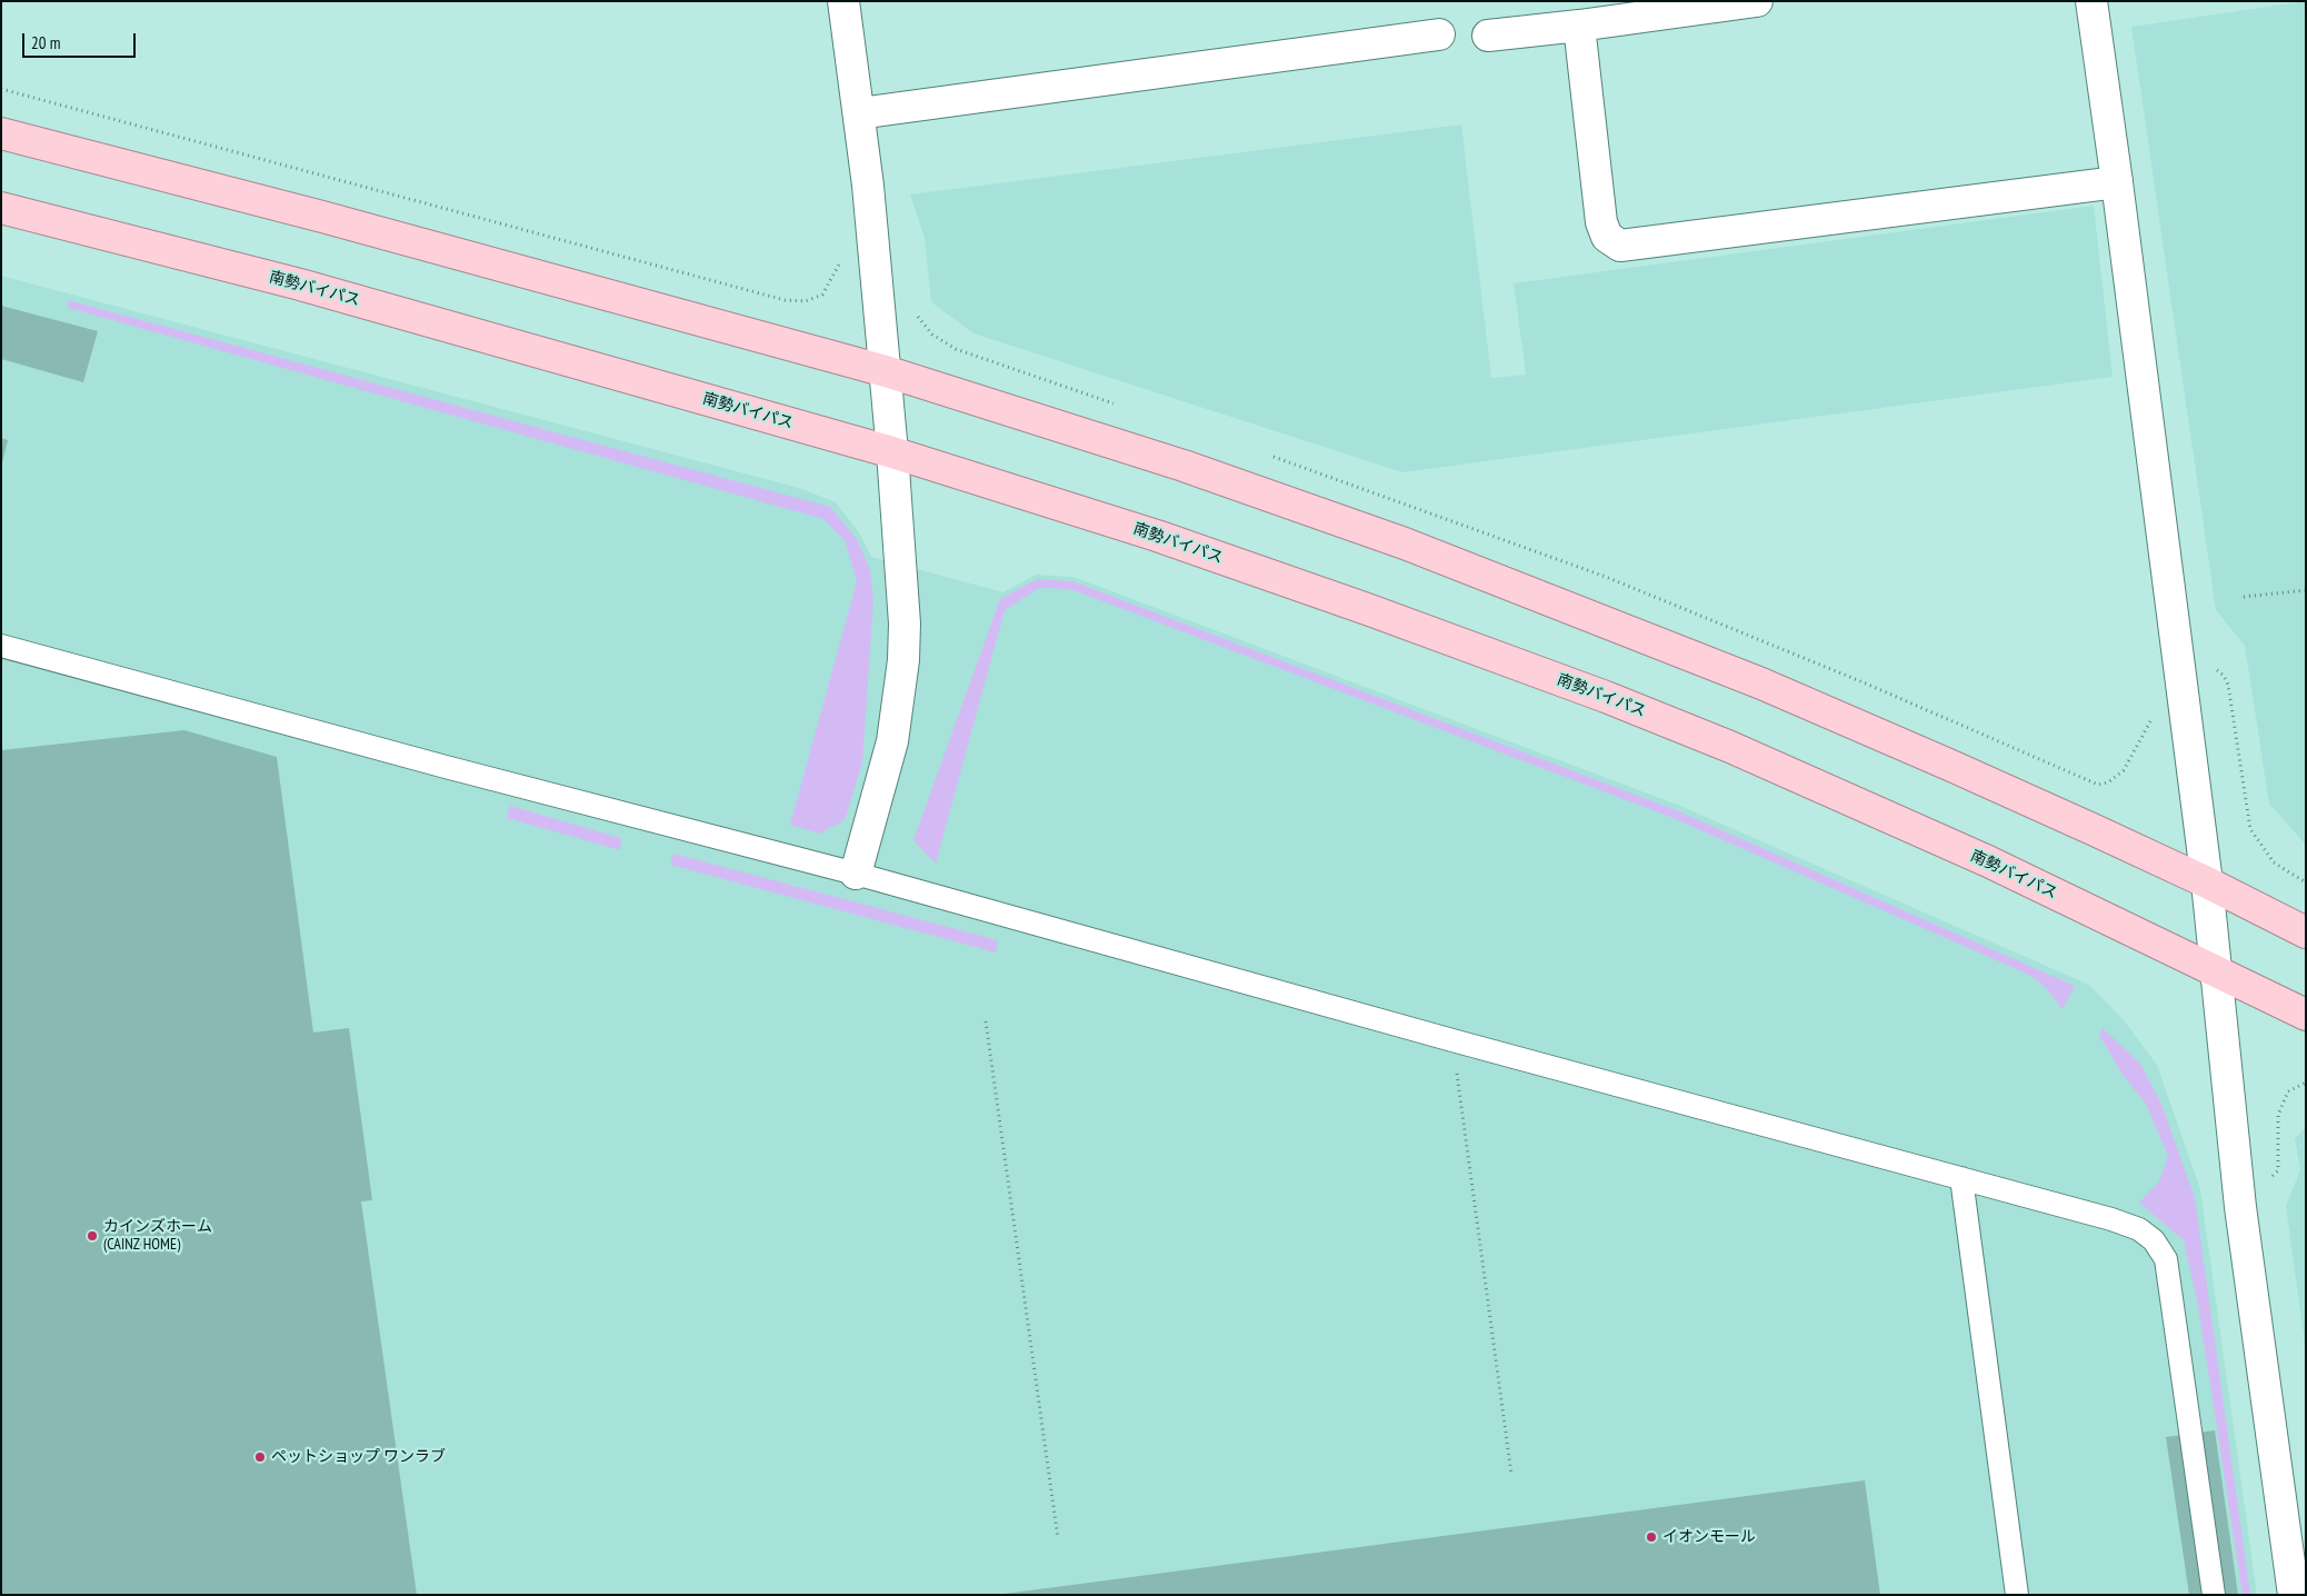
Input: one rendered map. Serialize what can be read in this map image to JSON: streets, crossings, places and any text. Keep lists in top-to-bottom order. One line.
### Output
{"streets":{"highway":["南勢バイパス"]},"places":["カインズホーム (CAINZ HOME)","ペットショップ ワンラブ","イオンモール"],"scale_bar":"20 m"}
